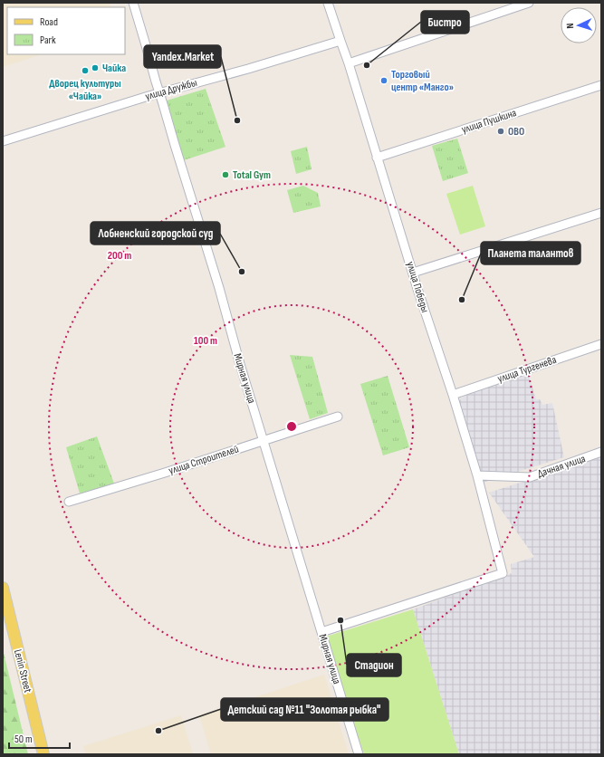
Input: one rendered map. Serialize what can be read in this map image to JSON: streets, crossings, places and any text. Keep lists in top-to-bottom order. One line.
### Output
{"streets":{"main road":["Lenin Street"],"street":["улица Дружбы","улица Пушкина","улица Победы","улица Тургенева","Мирная улица","улица Строителей","Дачная улица"]},"crossings":[["улица Дружбы","улица Победы"],["улица Дружбы","Мирная улица"],["улица Пушкина","улица Победы"],["улица Победы","улица Тургенева"],["улица Победы","Мирная улица"],["улица Победы","Дачная улица"],["Мирная улица","улица Строителей"]],"places":["Бистро","Чайка","Дворец культуры «Чайка»","Торговый центр «Манго»","Yandex.Market","ОВО","Total Gym","Лобненский городской суд","Планета талантов","Стадион","Детский сад №11 \"Золотая рыбка\""],"legend":["Road","Park"],"scale_bar":"50 m","north":"left","rings":["200 m","100 m"]}
